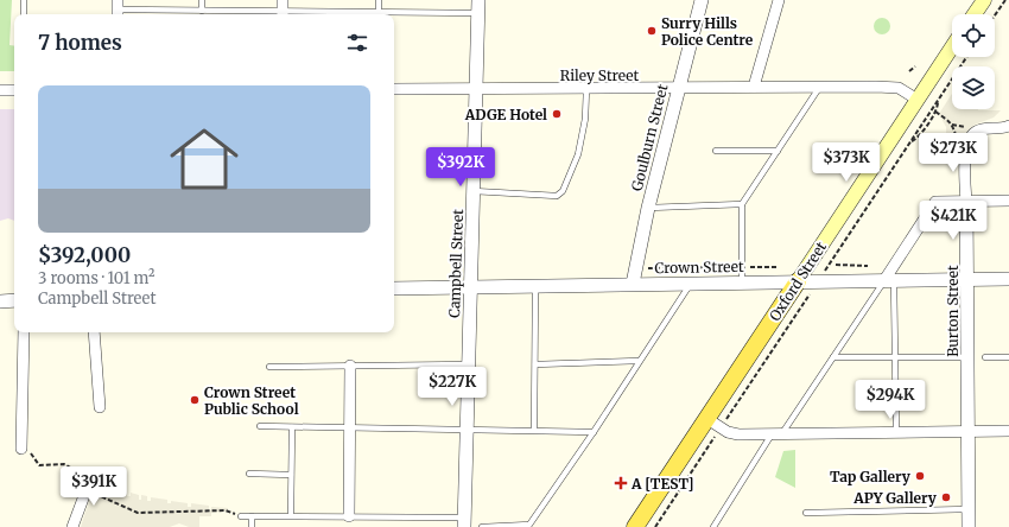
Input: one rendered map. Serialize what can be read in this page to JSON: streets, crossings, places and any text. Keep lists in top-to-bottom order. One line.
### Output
{"streets":{"main road":["Oxford Street"],"street":["Riley Street","Goulburn Street","Campbell Street","Crown Street","Burton Street"]},"crossings":[["Riley Street","Goulburn Street"],["Riley Street","Campbell Street"],["Riley Street","Oxford Street"],["Goulburn Street","Crown Street"],["Campbell Street","Crown Street"],["Crown Street","Oxford Street"],["Crown Street","Burton Street"]],"places":{"other":["Surry Hills Police Centre","ADGE Hotel","Crown Street Public School","Tap Gallery","APY Gallery"],"health":["A [TEST]"]},"page":{"heading":"7 homes","list":[{"name":"$392,000","note":"3 rooms · 101 m² · Campbell Street"}],"price":["$273K","$373K","$392K","$421K","$227K","$294K","$391K"]}}
